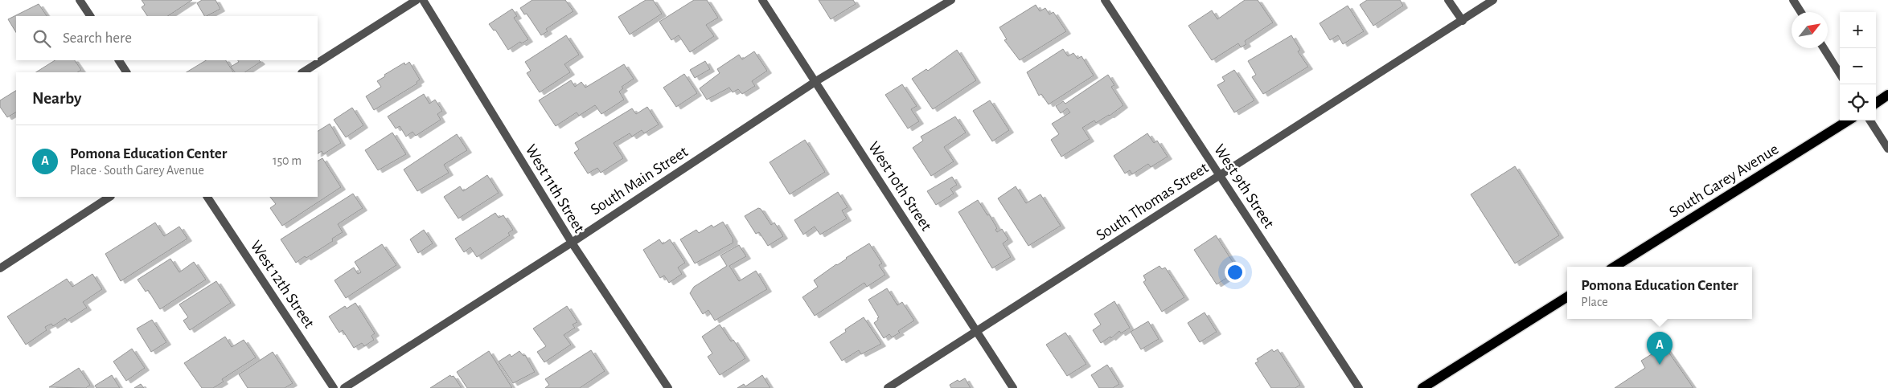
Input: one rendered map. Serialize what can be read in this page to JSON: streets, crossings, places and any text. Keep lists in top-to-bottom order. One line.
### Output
{"streets":{"main road":["South Garey Avenue"],"street":["South Main Street","West 10th Street","West 9th Street","West 11th Street","South Thomas Street","West 12th Street"]},"crossings":[["South Main Street","West 10th Street"],["South Main Street","West 11th Street"],["West 10th Street","South Thomas Street"],["West 9th Street","South Thomas Street"]],"north":"top right","page":{"map_buttons":["+","−"],"search":"Search here","heading":"Nearby","list":[{"mark":"A","name":"Pomona Education Center","note":"Place · South Garey Avenue","value":"150 m"}],"popup":["Pomona Education Center","Place"],"pins":"A"}}
